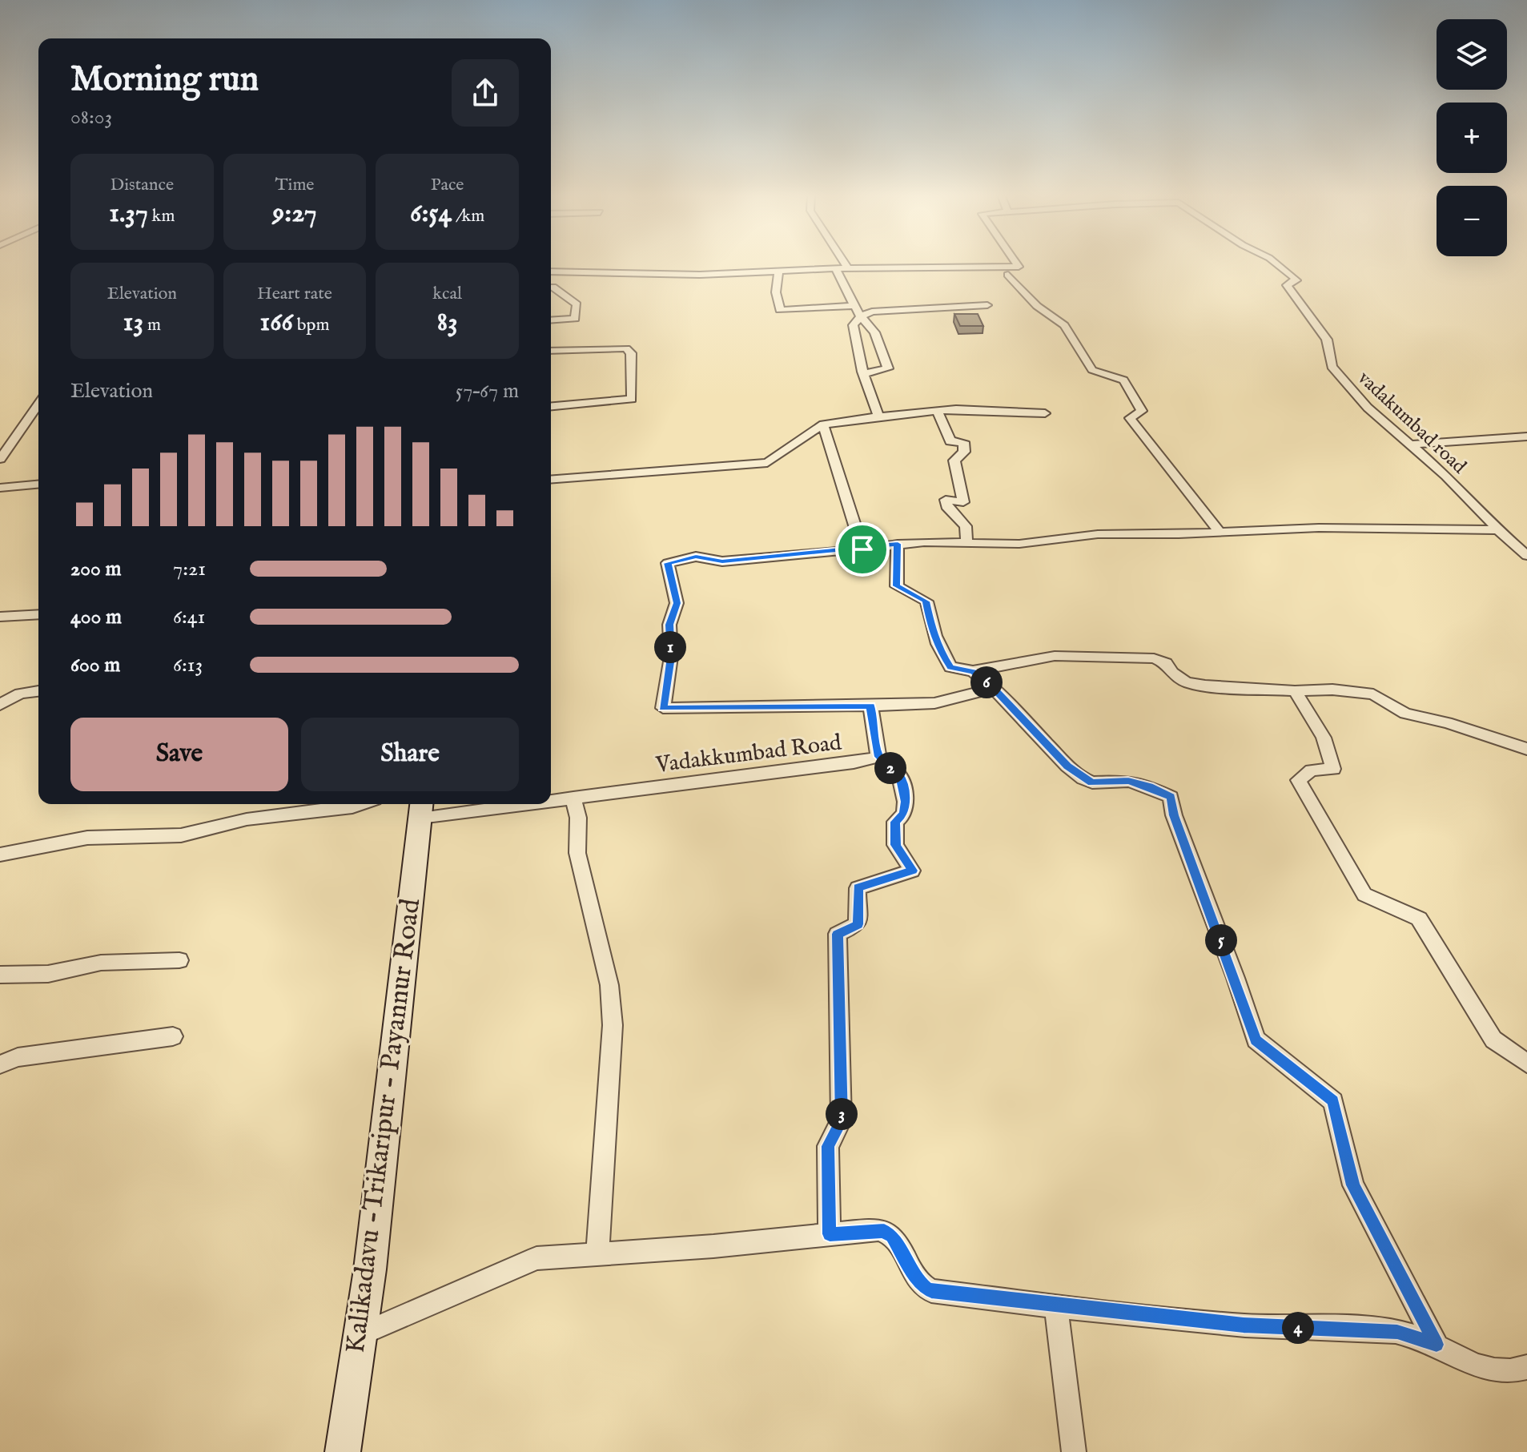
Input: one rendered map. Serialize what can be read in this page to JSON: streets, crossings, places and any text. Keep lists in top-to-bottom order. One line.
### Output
{"streets":{"main road":["Kalikadavu -Trikaripur - Payannur Road"],"street":["vadakumbad road","Vadakkumbad Road"]},"crossings":[["Vadakkumbad Road","Kalikadavu -Trikaripur - Payannur Road"]],"page":{"map_buttons":["+","−"],"heading":["Morning run","08:03"],"stats":[["Distance","1.37 km"],["Time","9:27"],["Pace","6:54 /km"],["Elevation","13 m"],["Heart rate","166 bpm"],["kcal","83"]],"chart":["Elevation","57–67 m"],"list":[{"name":"200 m","note":"7:21"},{"name":"400 m","note":"6:41"},{"name":"600 m","note":"6:13"}],"pins":["1","6","2","5","3","4"],"buttons":["Save","Share"]}}
